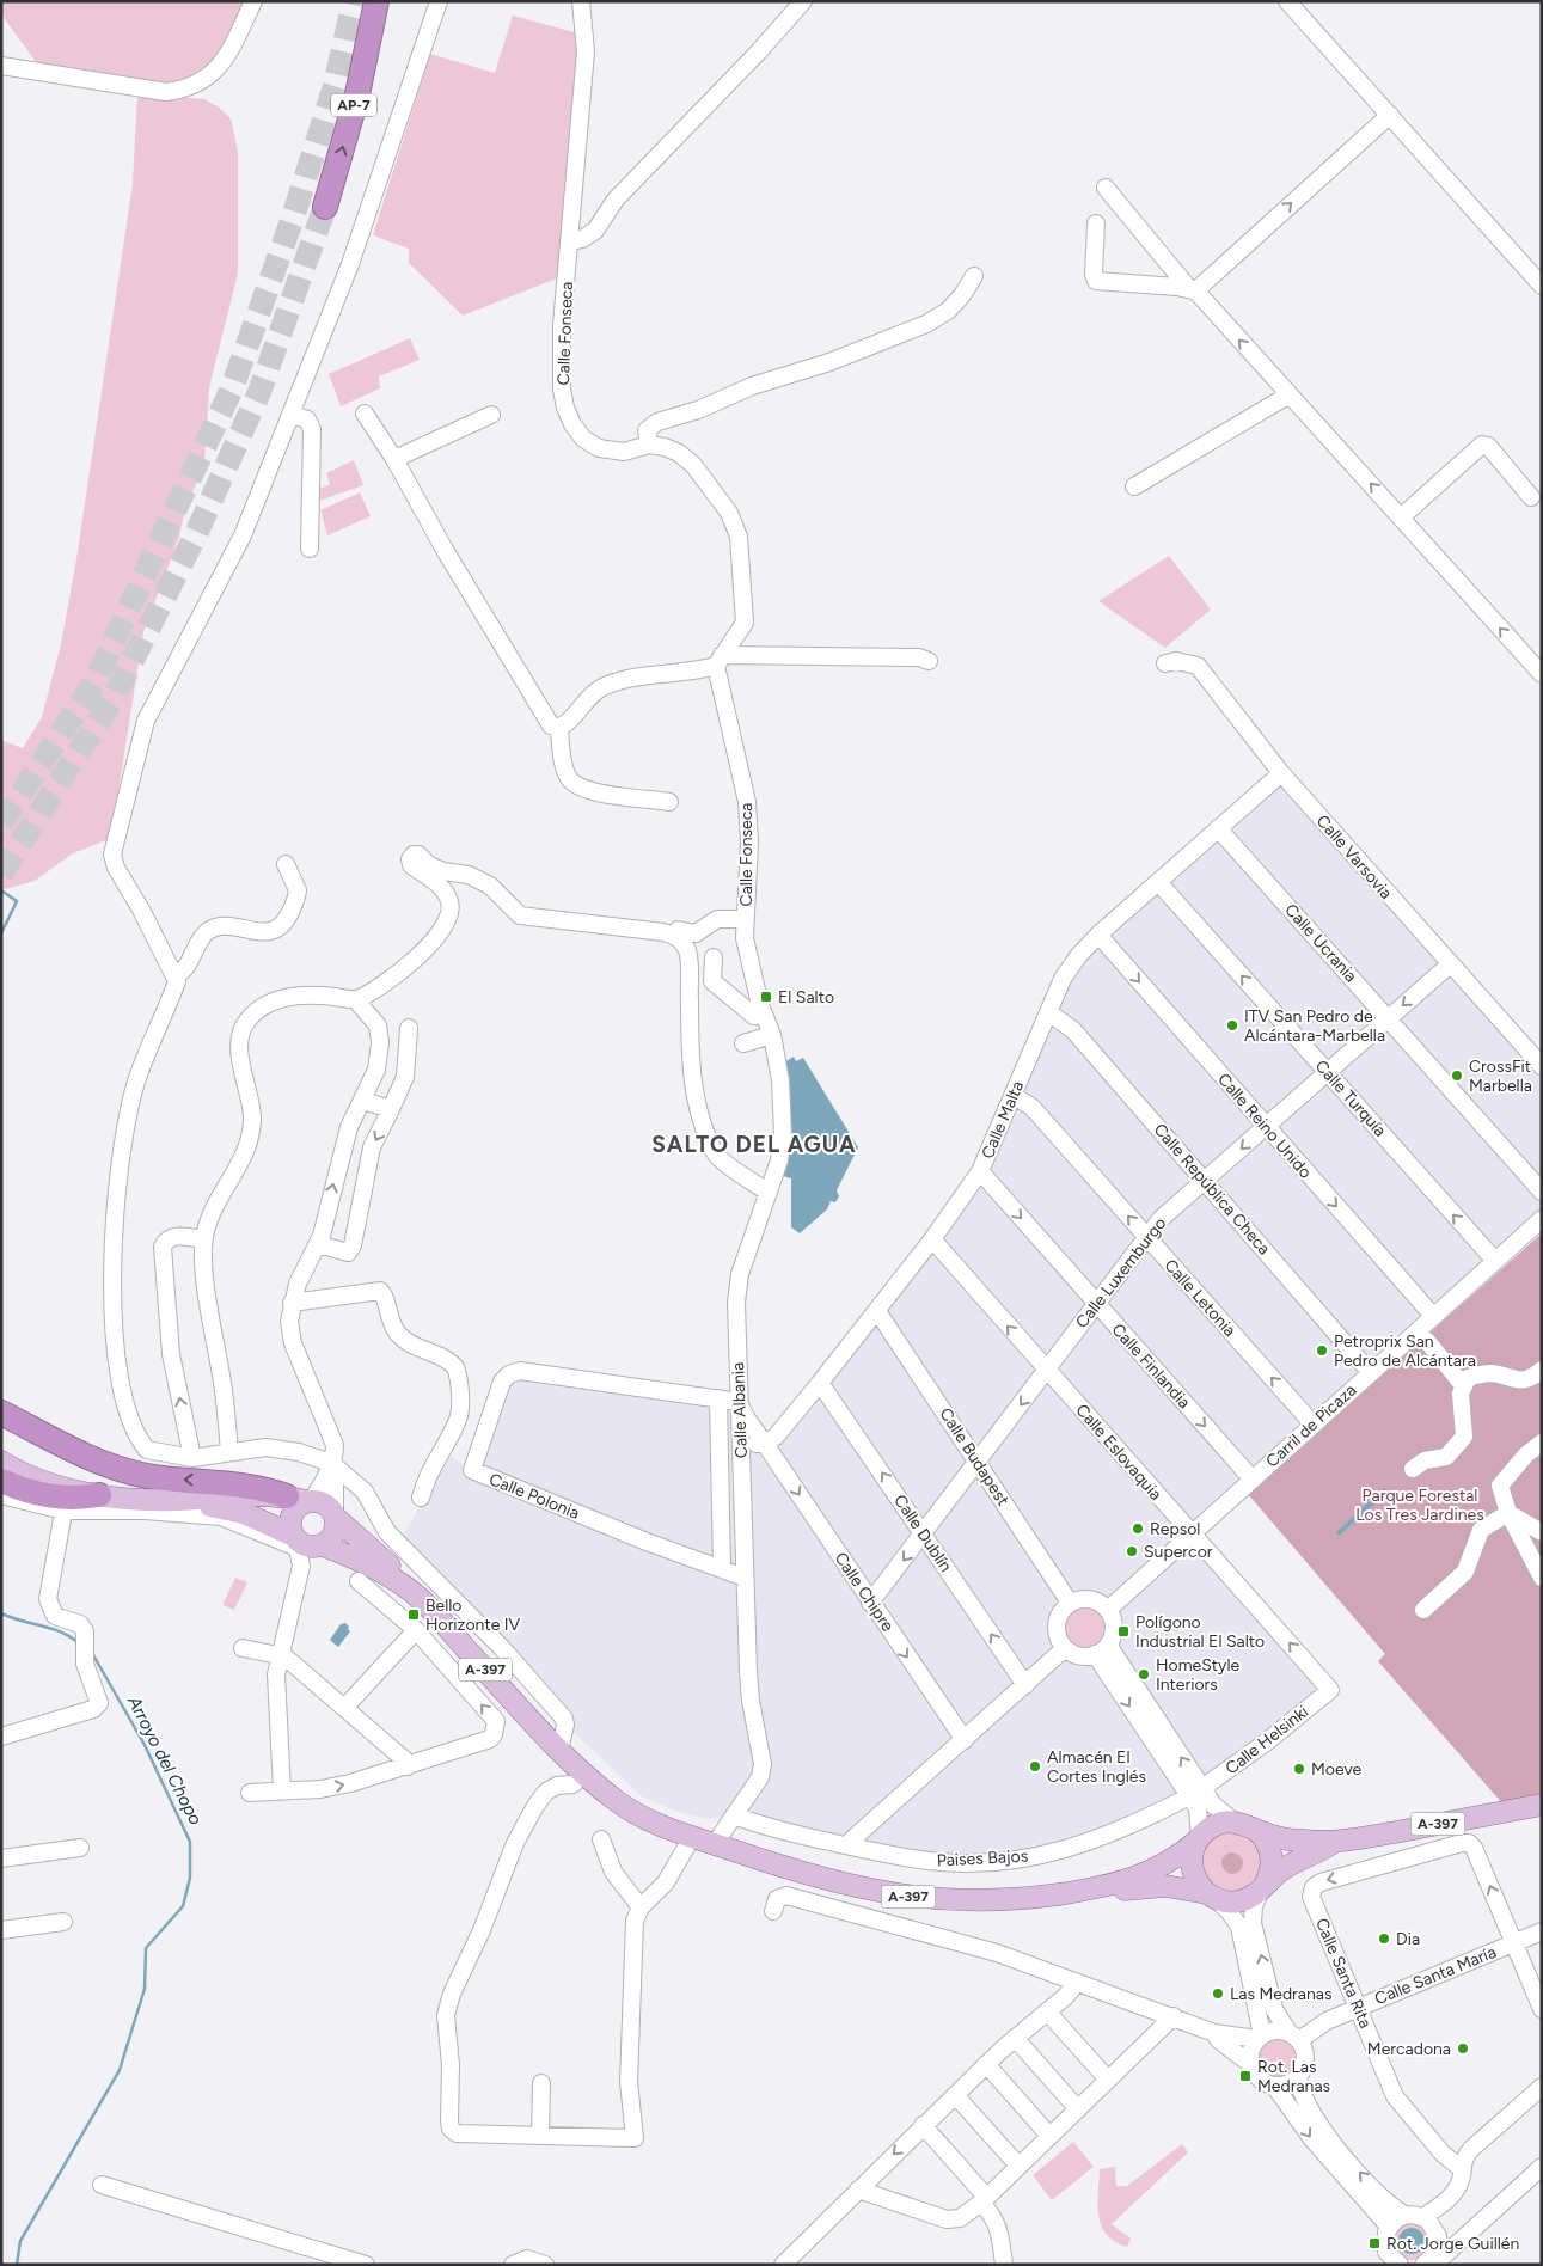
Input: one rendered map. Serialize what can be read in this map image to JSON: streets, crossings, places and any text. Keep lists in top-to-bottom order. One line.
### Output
{"streets":{"highway":["AP-7"],"main road":["A-397"],"street":["Calle Fonseca","Calle Varsovia","Calle Ucrania","Calle Turquía","Calle Malta","Calle Reino Unido","Calle República Checa","Calle Luxemburgo","Calle Letonia","Calle Finlandia","Calle Albania","Carril de Picaza","Calle Eslovaquia","Calle Budapest","Calle Polonia","Calle Dublín","Calle Chipre","Calle Helsinki","Paises Bajos","Calle Santa Rita","Calle Santa María"]},"crossings":[["Calle Fonseca","Calle Albania"],["Calle Varsovia","Calle Malta"],["Calle Varsovia","Calle Luxemburgo"],["Calle Ucrania","Calle Malta"],["Calle Ucrania","Calle Luxemburgo"],["Calle Turquía","Calle Malta"],["Calle Turquía","Calle Luxemburgo"],["Calle Turquía","Carril de Picaza"],["Calle Malta","Calle Reino Unido"],["Calle Malta","Calle República Checa"],["Calle Malta","Calle Letonia"],["Calle Malta","Calle Finlandia"],["Calle Malta","Calle Albania"],["Calle Malta","Calle Eslovaquia"],["Calle Malta","Calle Budapest"],["Calle Malta","Calle Dublín"],["Calle Malta","Calle Chipre"],["Calle Reino Unido","Calle Luxemburgo"],["Calle Reino Unido","Carril de Picaza"],["Calle República Checa","Calle Luxemburgo"],["Calle República Checa","Carril de Picaza"],["Calle Luxemburgo","Calle Letonia"],["Calle Luxemburgo","Calle Finlandia"],["Calle Luxemburgo","Calle Eslovaquia"],["Calle Luxemburgo","Calle Budapest"],["Calle Luxemburgo","Calle Dublín"],["Calle Luxemburgo","Calle Chipre"],["Calle Letonia","Carril de Picaza"],["Calle Finlandia","Carril de Picaza"],["Calle Albania","Calle Polonia"],["Calle Albania","A-397"],["Calle Albania","Paises Bajos"],["Carril de Picaza","Calle Eslovaquia"],["Carril de Picaza","Calle Budapest"],["Calle Eslovaquia","Calle Helsinki"],["Calle Helsinki","Paises Bajos"],["Calle Santa Rita","Calle Santa María"]],"one_way":["Calle Turquía","Calle Reino Unido","Calle Luxemburgo","Calle Letonia","Calle Finlandia","Calle Eslovaquia","Calle Dublín","Calle Chipre"],"districts":["SALTO DEL AGUA"],"water":["Arroyo del Chopo"],"parks":["Parque Forestal Los Tres Jardines"],"places":{"transit":["El Salto","Bello Horizonte IV","Polígono Industrial El Salto","Rot. Las Medranas","Rot. Jorge Guillén"],"other":["ITV San Pedro de Alcántara-Marbella","CrossFit Marbella","Petroprix San Pedro de Alcántara","Repsol","Supercor","HomeStyle Interiors","Almacén El Cortes Inglés","Moeve","Dia","Las Medranas","Mercadona"]}}
